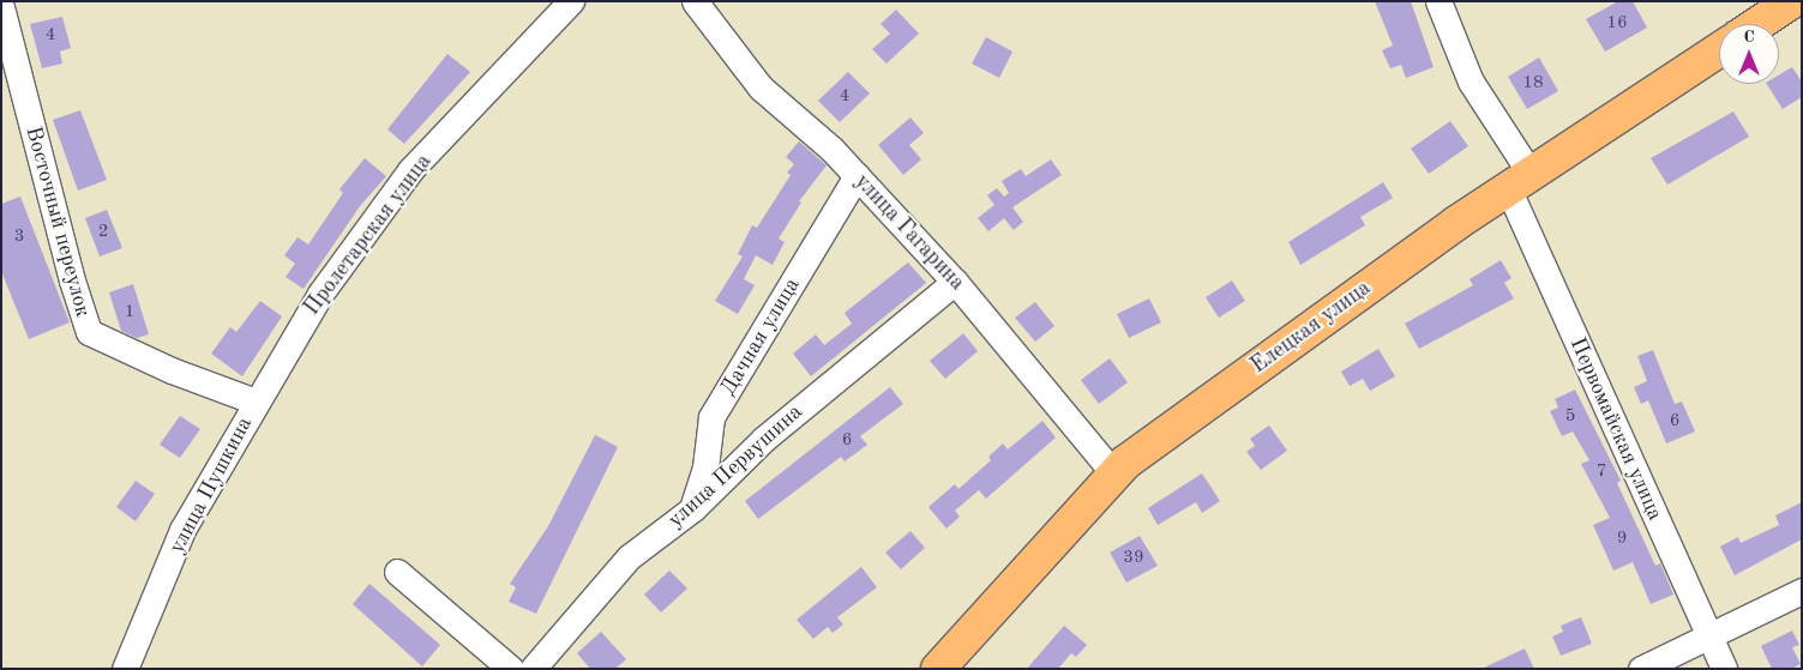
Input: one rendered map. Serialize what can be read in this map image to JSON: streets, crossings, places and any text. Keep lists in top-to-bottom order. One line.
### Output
{"streets":{"main road":["Елецкая улица"],"street":["Восточный переулок","улица Гагарина","Пролетарская улица","Дачная улица","Первомайская улица","улица Первушина","улица Пушкина"]},"crossings":[["Восточный переулок","Пролетарская улица"],["Восточный переулок","улица Пушкина"],["улица Гагарина","Елецкая улица"],["улица Гагарина","Дачная улица"],["улица Гагарина","улица Первушина"],["Пролетарская улица","улица Пушкина"],["Елецкая улица","Первомайская улица"],["Дачная улица","улица Первушина"]],"house_numbers":["16","4","18","4","2","3","1","5","6","6","7","9","39"],"north":"top"}
